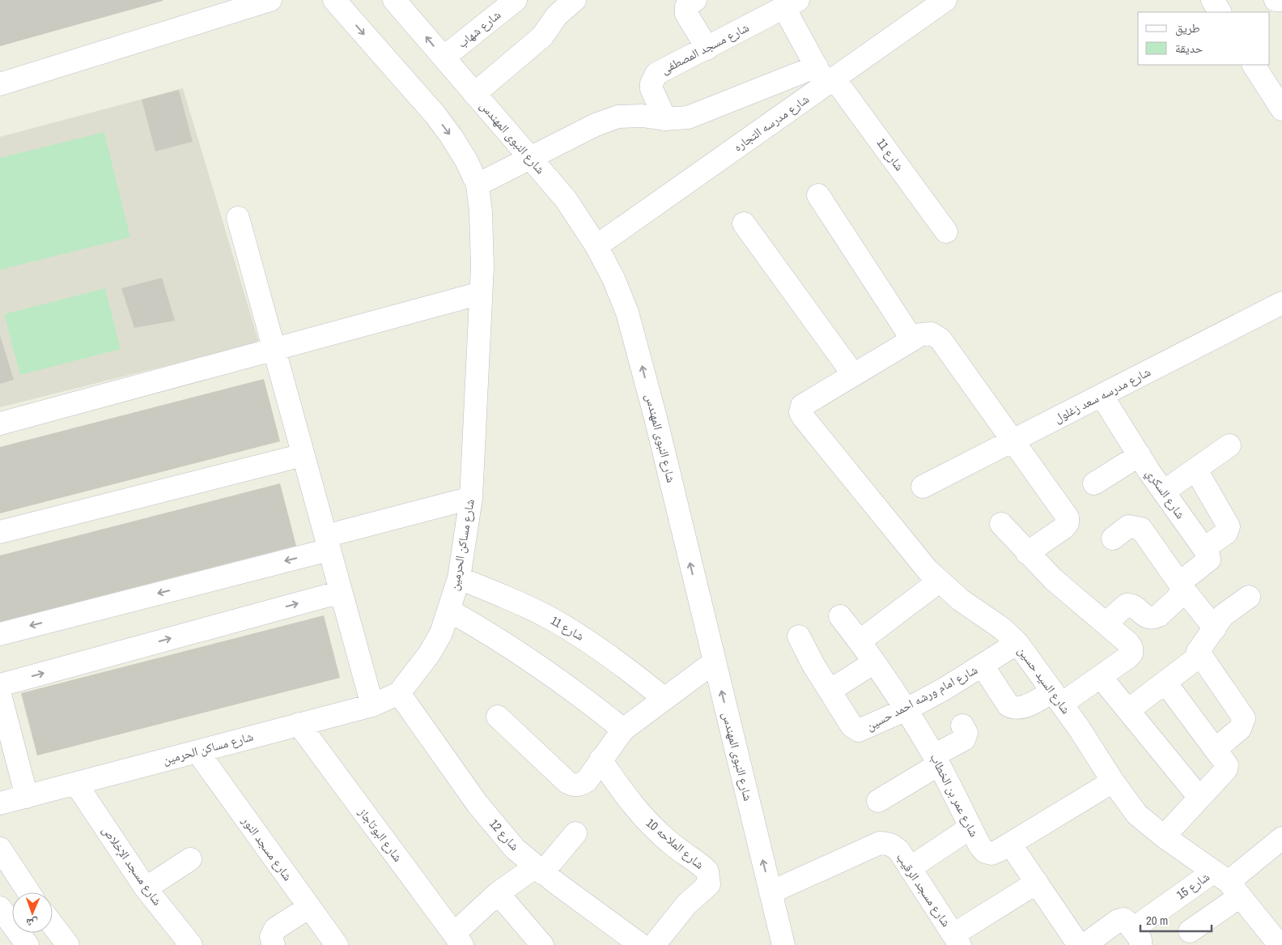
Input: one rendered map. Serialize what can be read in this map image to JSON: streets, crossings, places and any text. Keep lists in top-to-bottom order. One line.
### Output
{"streets":{"street":["شارع شهاب","شارع مسجد المصطفى","شارع مدرسه التجاره","شارع النبوى المهندس","شارع 11","شارع مدرسه سعد زغلول","شارع السكري","شارع مساكن الحرمين","شارع السيد حسين","شارع امام ورشه احمد حسين","شارع عمر بن الخطاب","شارع البوتاجاز","شارع 12","شارع الملاحه 10","شارع مسجد النور","شارع مسجد الإخلاص","شارع 15","شارع مسجد الرقيب"]},"crossings":[["شارع شهاب","شارع النبوى المهندس"],["شارع مسجد المصطفى","شارع 11"],["شارع مدرسه التجاره","شارع النبوى المهندس"],["شارع مدرسه التجاره","شارع 11"],["شارع النبوى المهندس","شارع مسجد الرقيب"],["شارع 11","شارع مساكن الحرمين"],["شارع مدرسه سعد زغلول","شارع السكري"],["شارع مساكن الحرمين","شارع البوتاجاز"],["شارع مساكن الحرمين","شارع 12"],["شارع مساكن الحرمين","شارع مسجد النور"],["شارع مساكن الحرمين","شارع مسجد الإخلاص"],["شارع السيد حسين","شارع امام ورشه احمد حسين"],["شارع السيد حسين","شارع عمر بن الخطاب"],["شارع السيد حسين","شارع 15"],["شارع امام ورشه احمد حسين","شارع عمر بن الخطاب"]],"legend":["طريق","حديقة"],"scale_bar":"20 m","north":"bottom"}
